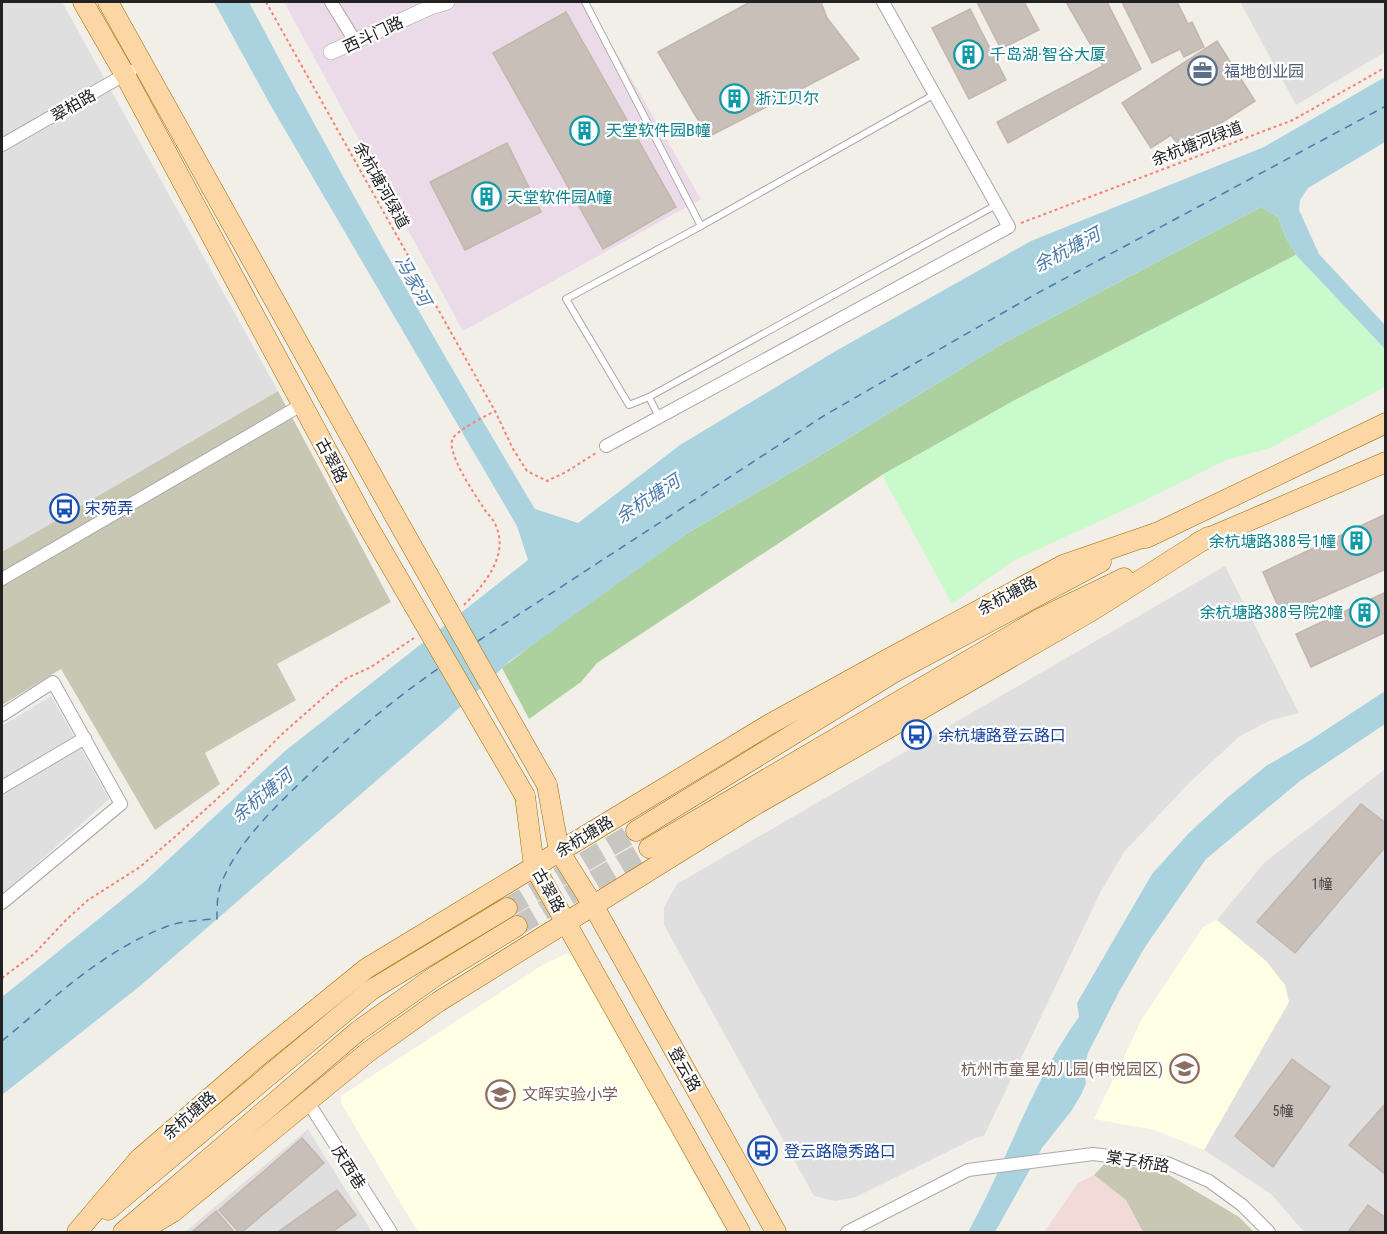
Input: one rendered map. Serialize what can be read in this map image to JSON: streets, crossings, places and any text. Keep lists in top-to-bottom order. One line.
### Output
{"streets":{"main road":["古翠路","余杭塘路","登云路"],"street":["西斗门路","翠柏路","棠子桥路","庆西巷"],"path":["余杭塘河绿道"]},"crossings":[["翠柏路","古翠路"],["古翠路","余杭塘路"],["古翠路","登云路"]],"water":["余杭塘河","冯家河"],"places":{"building":["千岛湖·智谷大厦","浙江贝尔","天堂软件园B幢","天堂软件园A幢","余杭塘路388号1幢","余杭塘路388号院2幢"],"office":["福地创业园"],"bus stop":["宋苑弄","余杭塘路登云路口","登云路隐秀路口"],"school or university":["杭州市童星幼儿园(申悦园区)","文晖实验小学"]},"house_numbers":["1幢","5幢"]}
